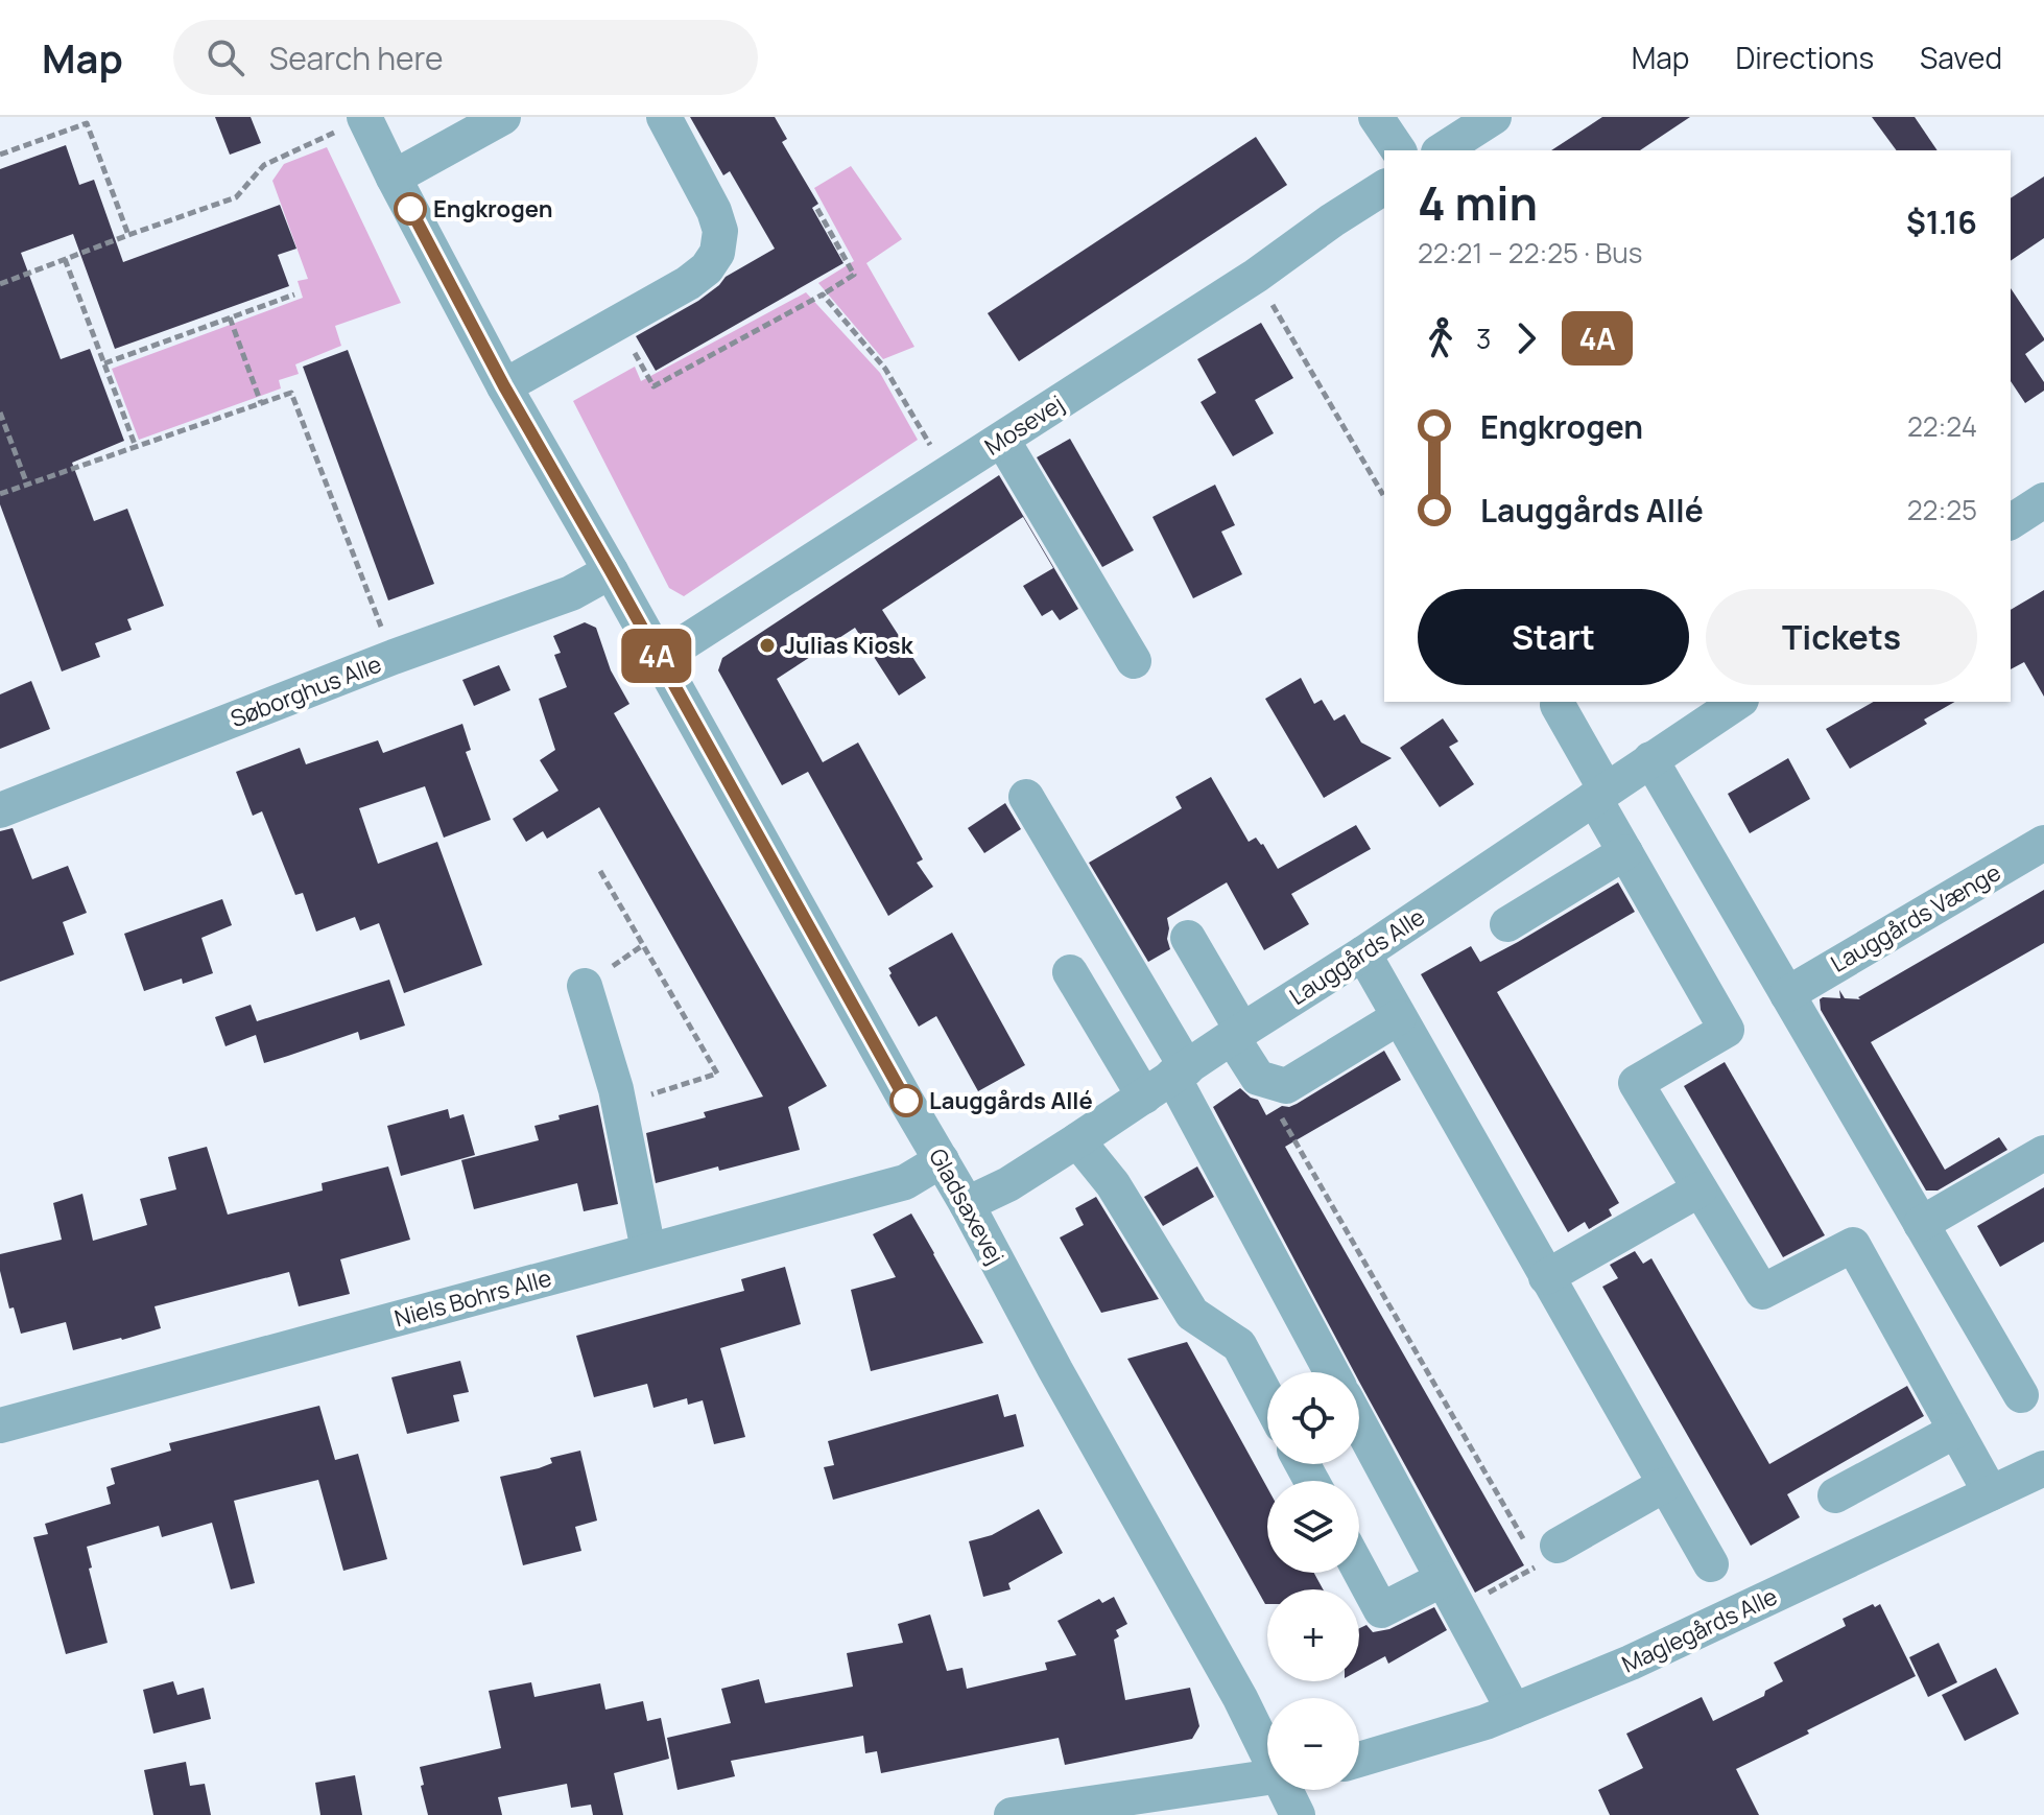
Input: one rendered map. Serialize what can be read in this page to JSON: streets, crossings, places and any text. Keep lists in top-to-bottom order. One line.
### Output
{"streets":{"street":["Mosevej","Søborghus Alle","Lauggårds Vænge","Lauggårds Alle","Gladsaxevej","Niels Bohrs Alle","Maglegårds Alle"]},"crossings":[["Mosevej","Gladsaxevej"],["Søborghus Alle","Gladsaxevej"],["Lauggårds Alle","Gladsaxevej"],["Gladsaxevej","Niels Bohrs Alle"]],"places":["Engkrogen","Julias Kiosk","Lauggårds Allé"],"lines":["bus line 4A"],"page":{"header":"Map","search":"Search here","nav":["Map","Directions","Saved"],"on_map":"4A","heading":["4 min","22:21 – 22:25 · Bus","$1.16"],"legs":["3","4A"],"list":[{"name":"Engkrogen","value":"22:24"},{"name":"Lauggårds Allé","value":"22:25"}],"buttons":["Start","Tickets"],"map_buttons":["+","−"]}}
